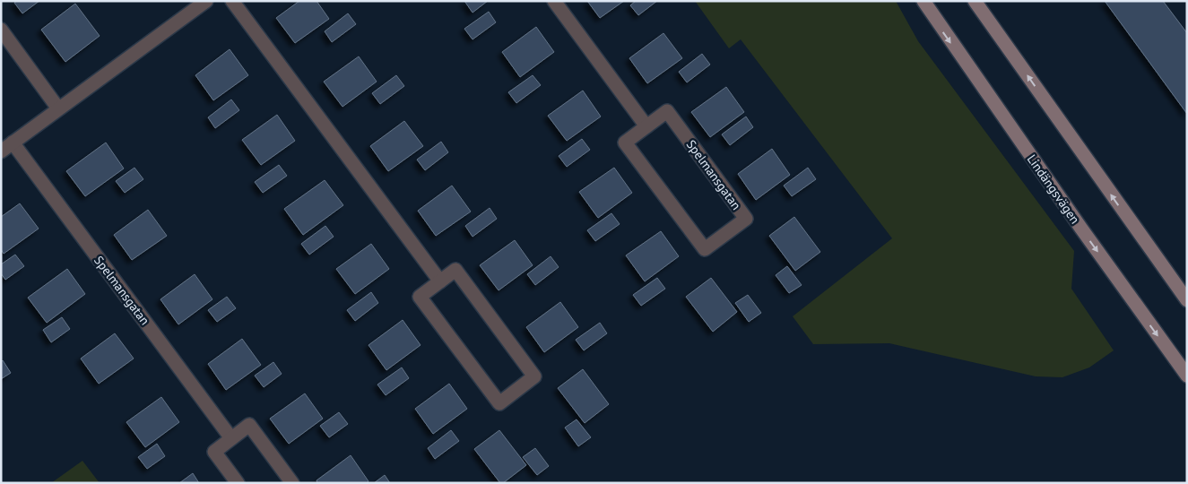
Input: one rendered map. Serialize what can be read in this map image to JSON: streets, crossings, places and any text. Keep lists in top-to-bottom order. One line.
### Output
{"streets":{"street":["Spelmansgatan","Lindängsvägen"]}}
